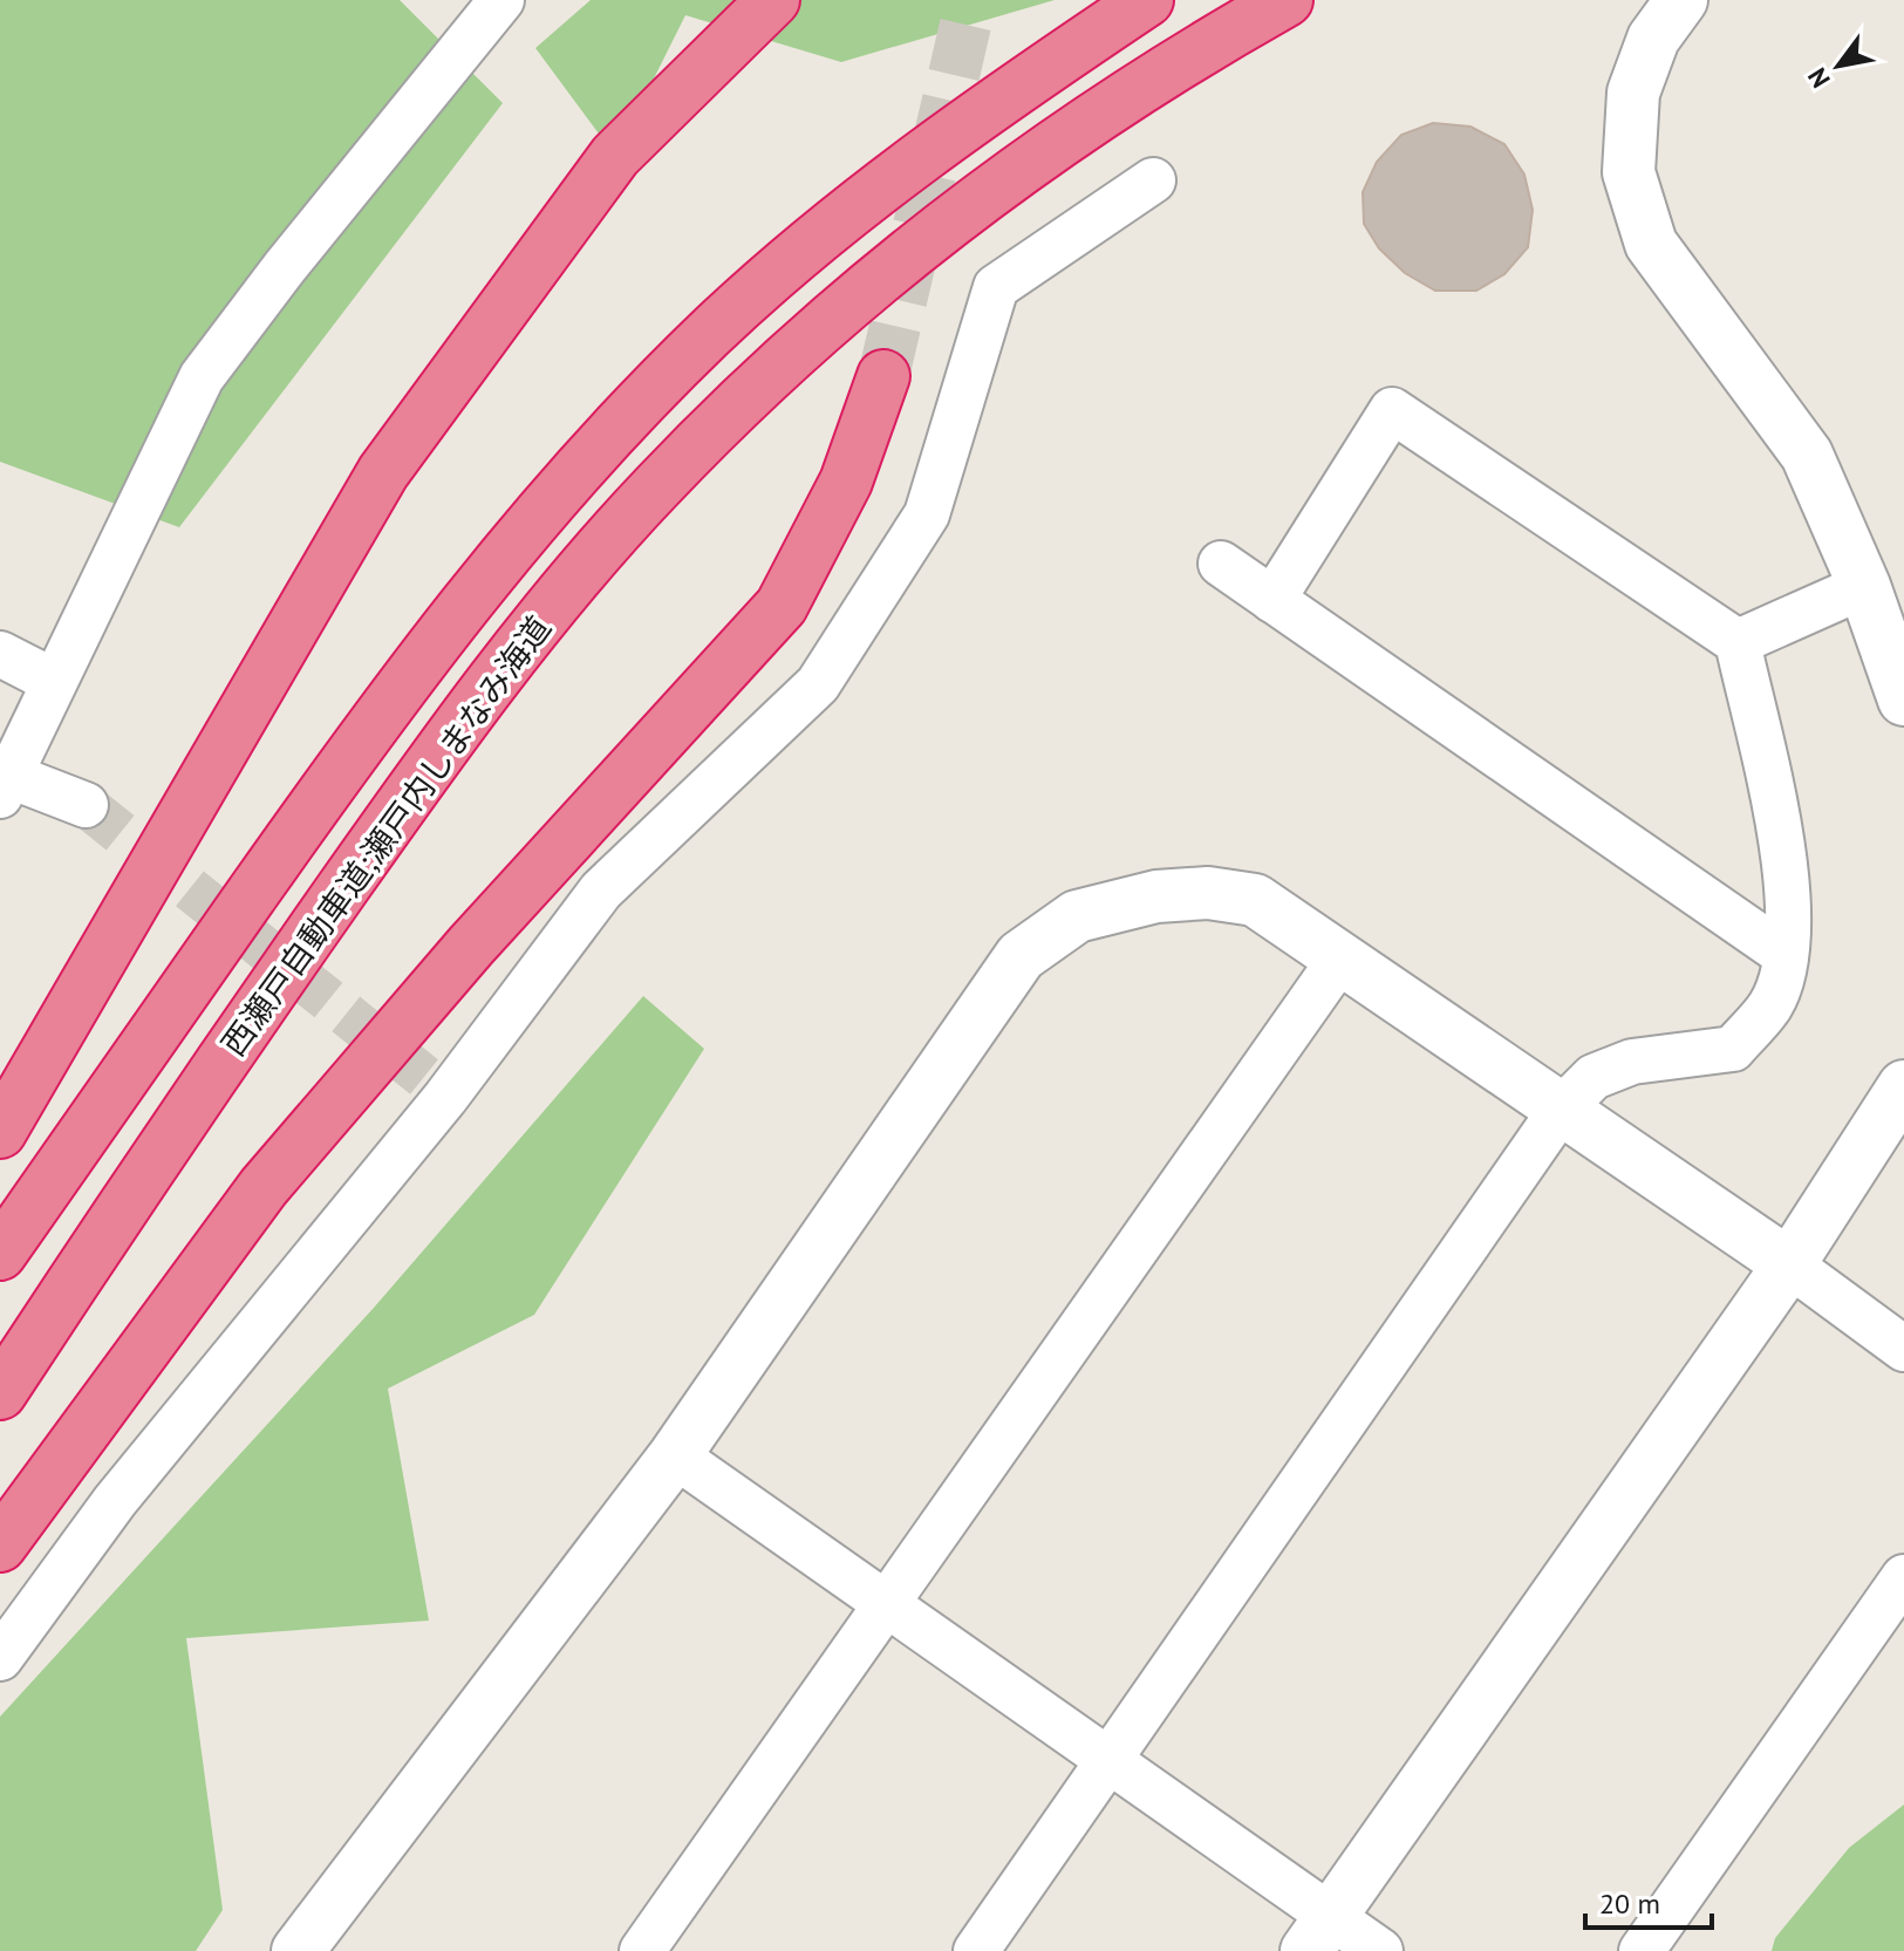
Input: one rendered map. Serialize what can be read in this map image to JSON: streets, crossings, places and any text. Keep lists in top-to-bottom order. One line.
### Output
{"streets":{"highway":["西瀬戸自動車道;瀬戸内しまなみ海道"]},"scale_bar":"20 m","north":"bottom left"}
